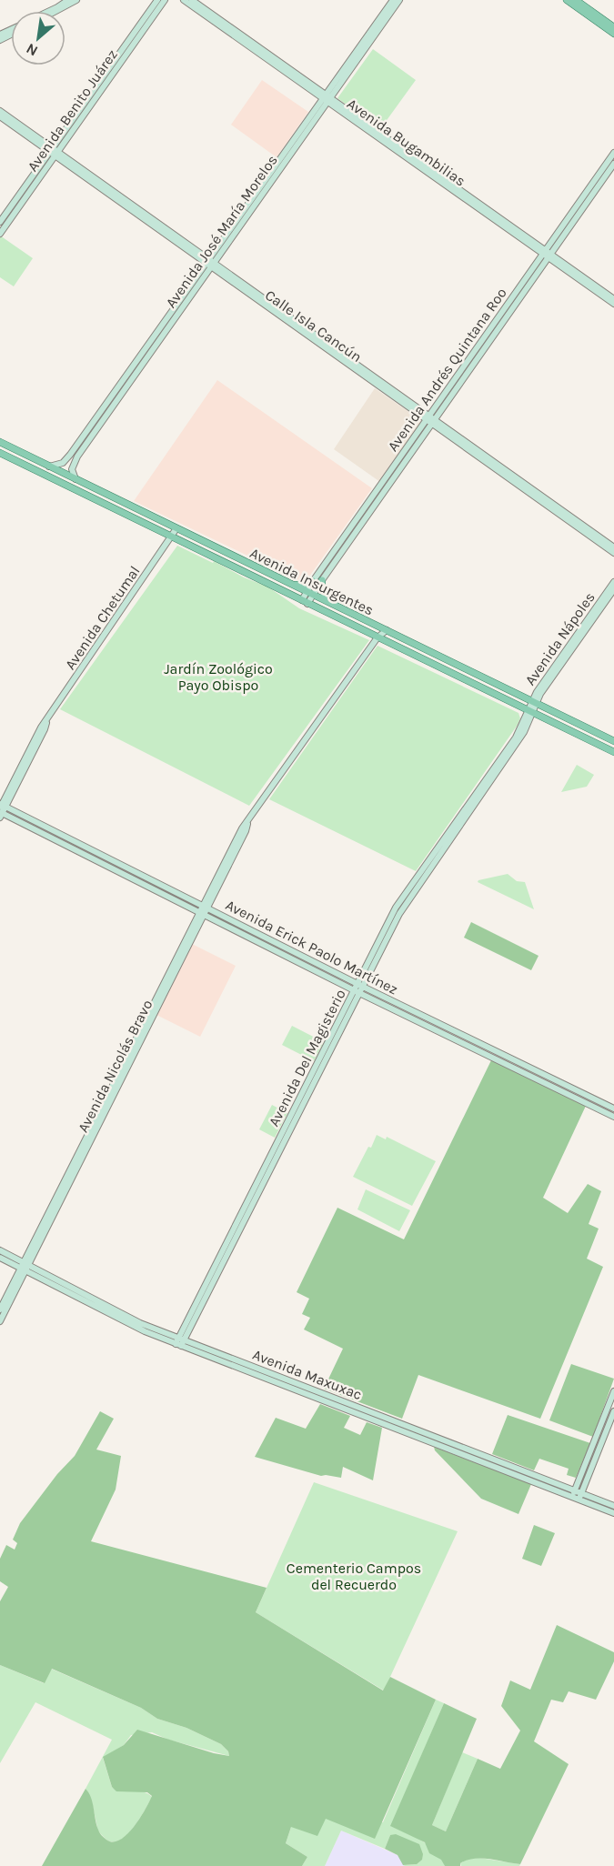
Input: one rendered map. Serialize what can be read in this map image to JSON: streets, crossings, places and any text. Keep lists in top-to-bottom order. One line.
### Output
{"streets":{"main road":["Avenida Benito Juárez","Avenida Bugambilias","Avenida José María Morelos","Calle Isla Cancún","Avenida Andrés Quintana Roo","Avenida Insurgentes","Avenida Chetumal","Avenida Nápoles","Avenida Erick Paolo Martínez","Avenida Del Magisterio","Avenida Nicolás Bravo","Avenida Maxuxac"]},"crossings":[["Avenida Benito Juárez","Calle Isla Cancún"],["Avenida Bugambilias","Avenida José María Morelos"],["Avenida Bugambilias","Avenida Andrés Quintana Roo"],["Avenida José María Morelos","Calle Isla Cancún"],["Avenida José María Morelos","Avenida Insurgentes"],["Calle Isla Cancún","Avenida Andrés Quintana Roo"],["Avenida Andrés Quintana Roo","Avenida Insurgentes"],["Avenida Insurgentes","Avenida Chetumal"],["Avenida Insurgentes","Avenida Nápoles"],["Avenida Insurgentes","Avenida Del Magisterio"],["Avenida Insurgentes","Avenida Nicolás Bravo"],["Avenida Chetumal","Avenida Erick Paolo Martínez"],["Avenida Nápoles","Avenida Del Magisterio"],["Avenida Erick Paolo Martínez","Avenida Del Magisterio"],["Avenida Erick Paolo Martínez","Avenida Nicolás Bravo"],["Avenida Del Magisterio","Avenida Maxuxac"],["Avenida Nicolás Bravo","Avenida Maxuxac"]],"parks":["Jardín Zoológico Payo Obispo","Cementerio Campos del Recuerdo"],"north":"bottom left"}
